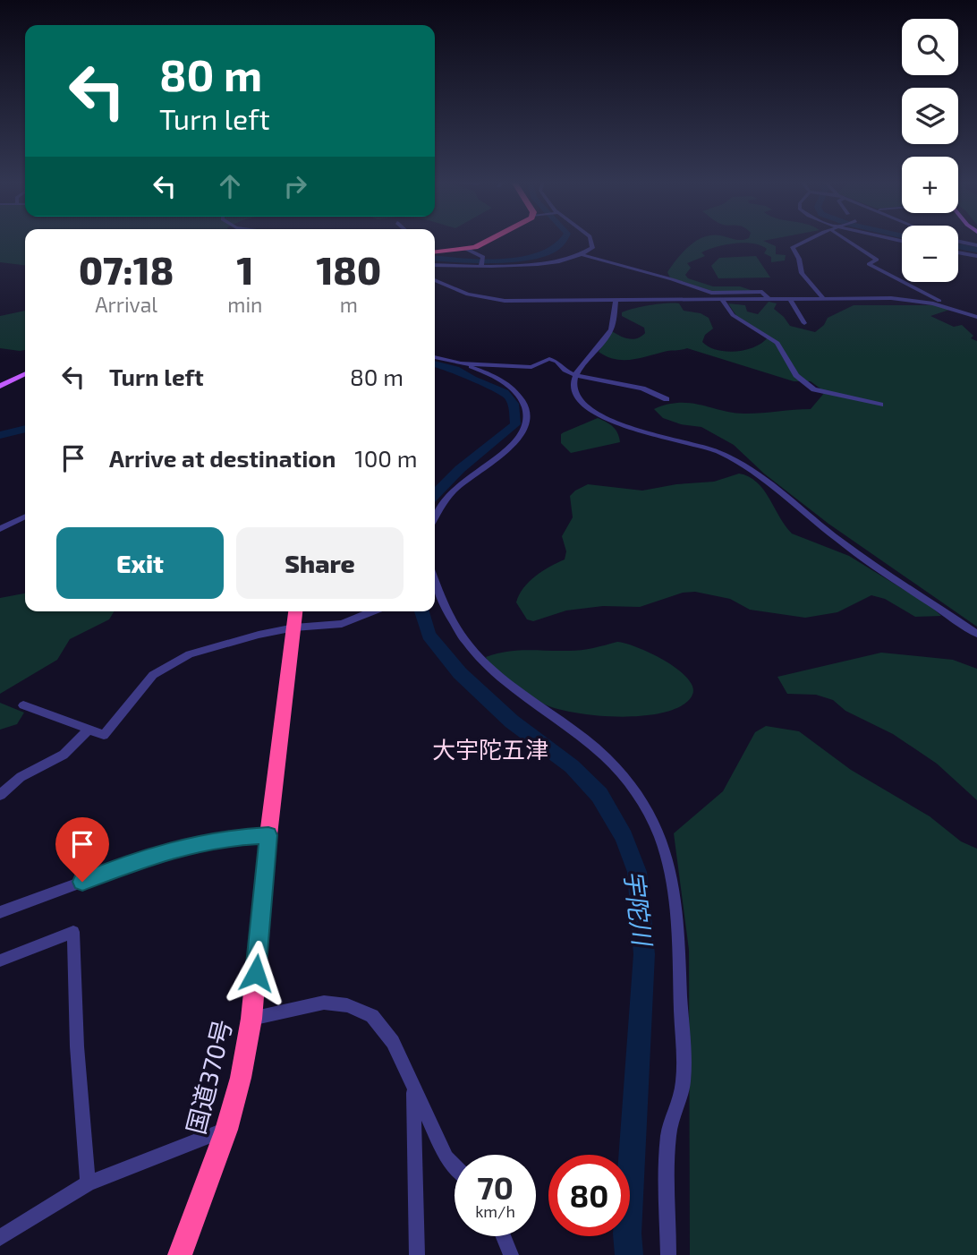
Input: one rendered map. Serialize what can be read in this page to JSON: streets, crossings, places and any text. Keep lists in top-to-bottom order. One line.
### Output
{"streets":{"highway":["国道370号"]},"districts":["大宇陀五津"],"water":["宇陀川"],"page":{"map_buttons":["+","−"],"turn":["80 m","Turn left"],"eta":["07:18","Arrival","1","min","180","m"],"list":[{"name":"Turn left","value":"80 m"},{"name":"Arrive at destination","value":"100 m"}],"buttons":["Exit","Share"],"speed":"70 km/h","limit":"80"}}
